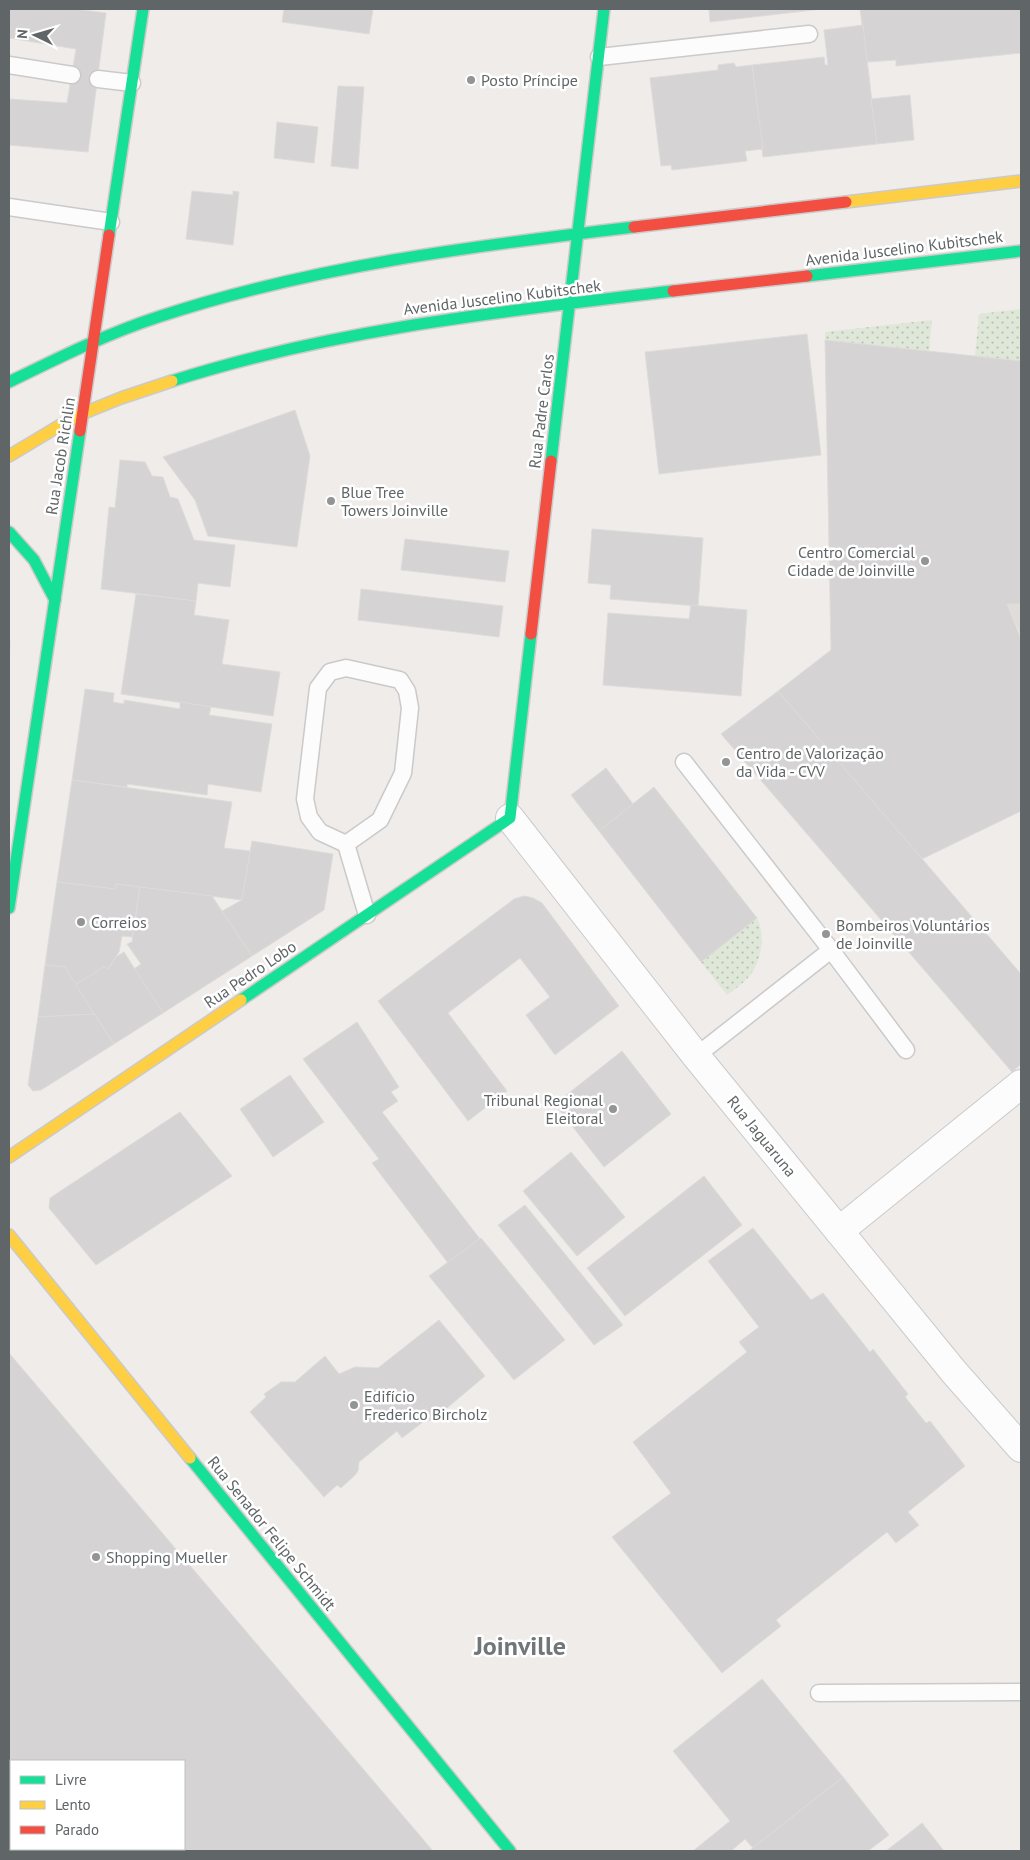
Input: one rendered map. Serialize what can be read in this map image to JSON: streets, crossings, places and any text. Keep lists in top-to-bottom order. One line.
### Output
{"streets":{"main road":["Avenida Juscelino Kubitschek","Rua Padre Carlos","Rua Jacob Richlin","Rua Pedro Lobo","Rua Senador Felipe Schmidt"],"street":["Rua Jaguaruna"]},"crossings":[["Avenida Juscelino Kubitschek","Rua Padre Carlos"],["Avenida Juscelino Kubitschek","Rua Jacob Richlin"],["Rua Padre Carlos","Rua Pedro Lobo"],["Rua Padre Carlos","Rua Jaguaruna"],["Rua Pedro Lobo","Rua Jaguaruna"]],"districts":["Joinville"],"places":["Posto Príncipe","Blue Tree Towers Joinville","Centro Comercial Cidade de Joinville","Centro de Valorização da Vida - CVV","Correios","Bombeiros Voluntários de Joinville","Tribunal Regional Eleitoral","Edifício Frederico Bircholz","Shopping Mueller"],"legend":["Livre","Lento","Parado"],"north":"left"}
